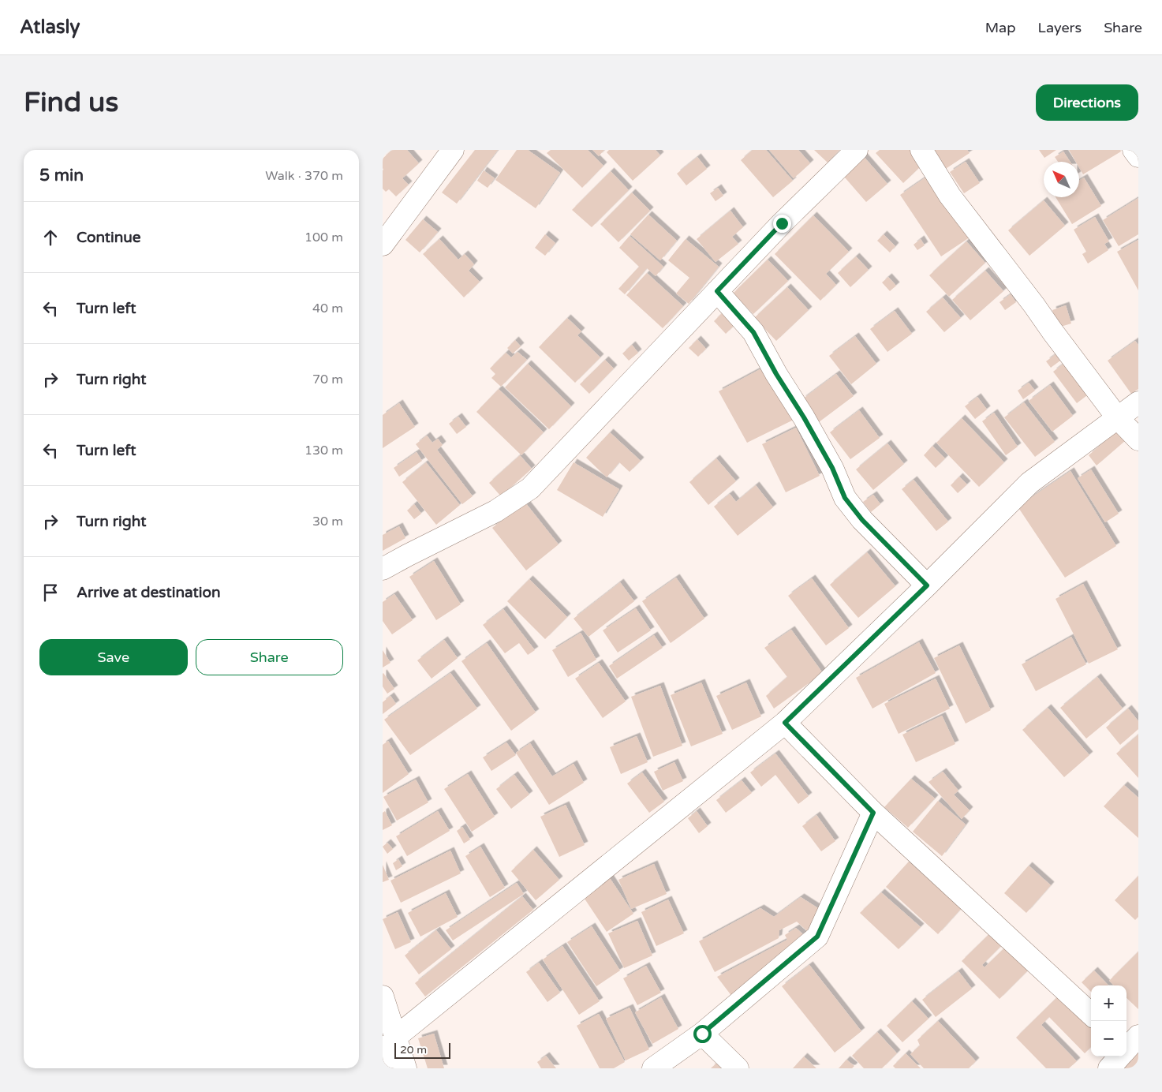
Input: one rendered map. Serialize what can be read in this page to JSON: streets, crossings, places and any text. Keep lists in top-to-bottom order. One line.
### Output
{"scale_bar":"20 m","north":"top left","page":{"header":"Atlasly","nav":["Map","Layers","Share"],"buttons":["Directions",["Save","Share"]],"title":"Find us","heading":["5 min","Walk · 370 m"],"list":[["Continue","100 m"],["Turn left","40 m"],["Turn right","70 m"],["Turn left","130 m"],["Turn right","30 m"],"Arrive at destination"],"map_buttons":["+","−"],"scale":"20 m"}}
